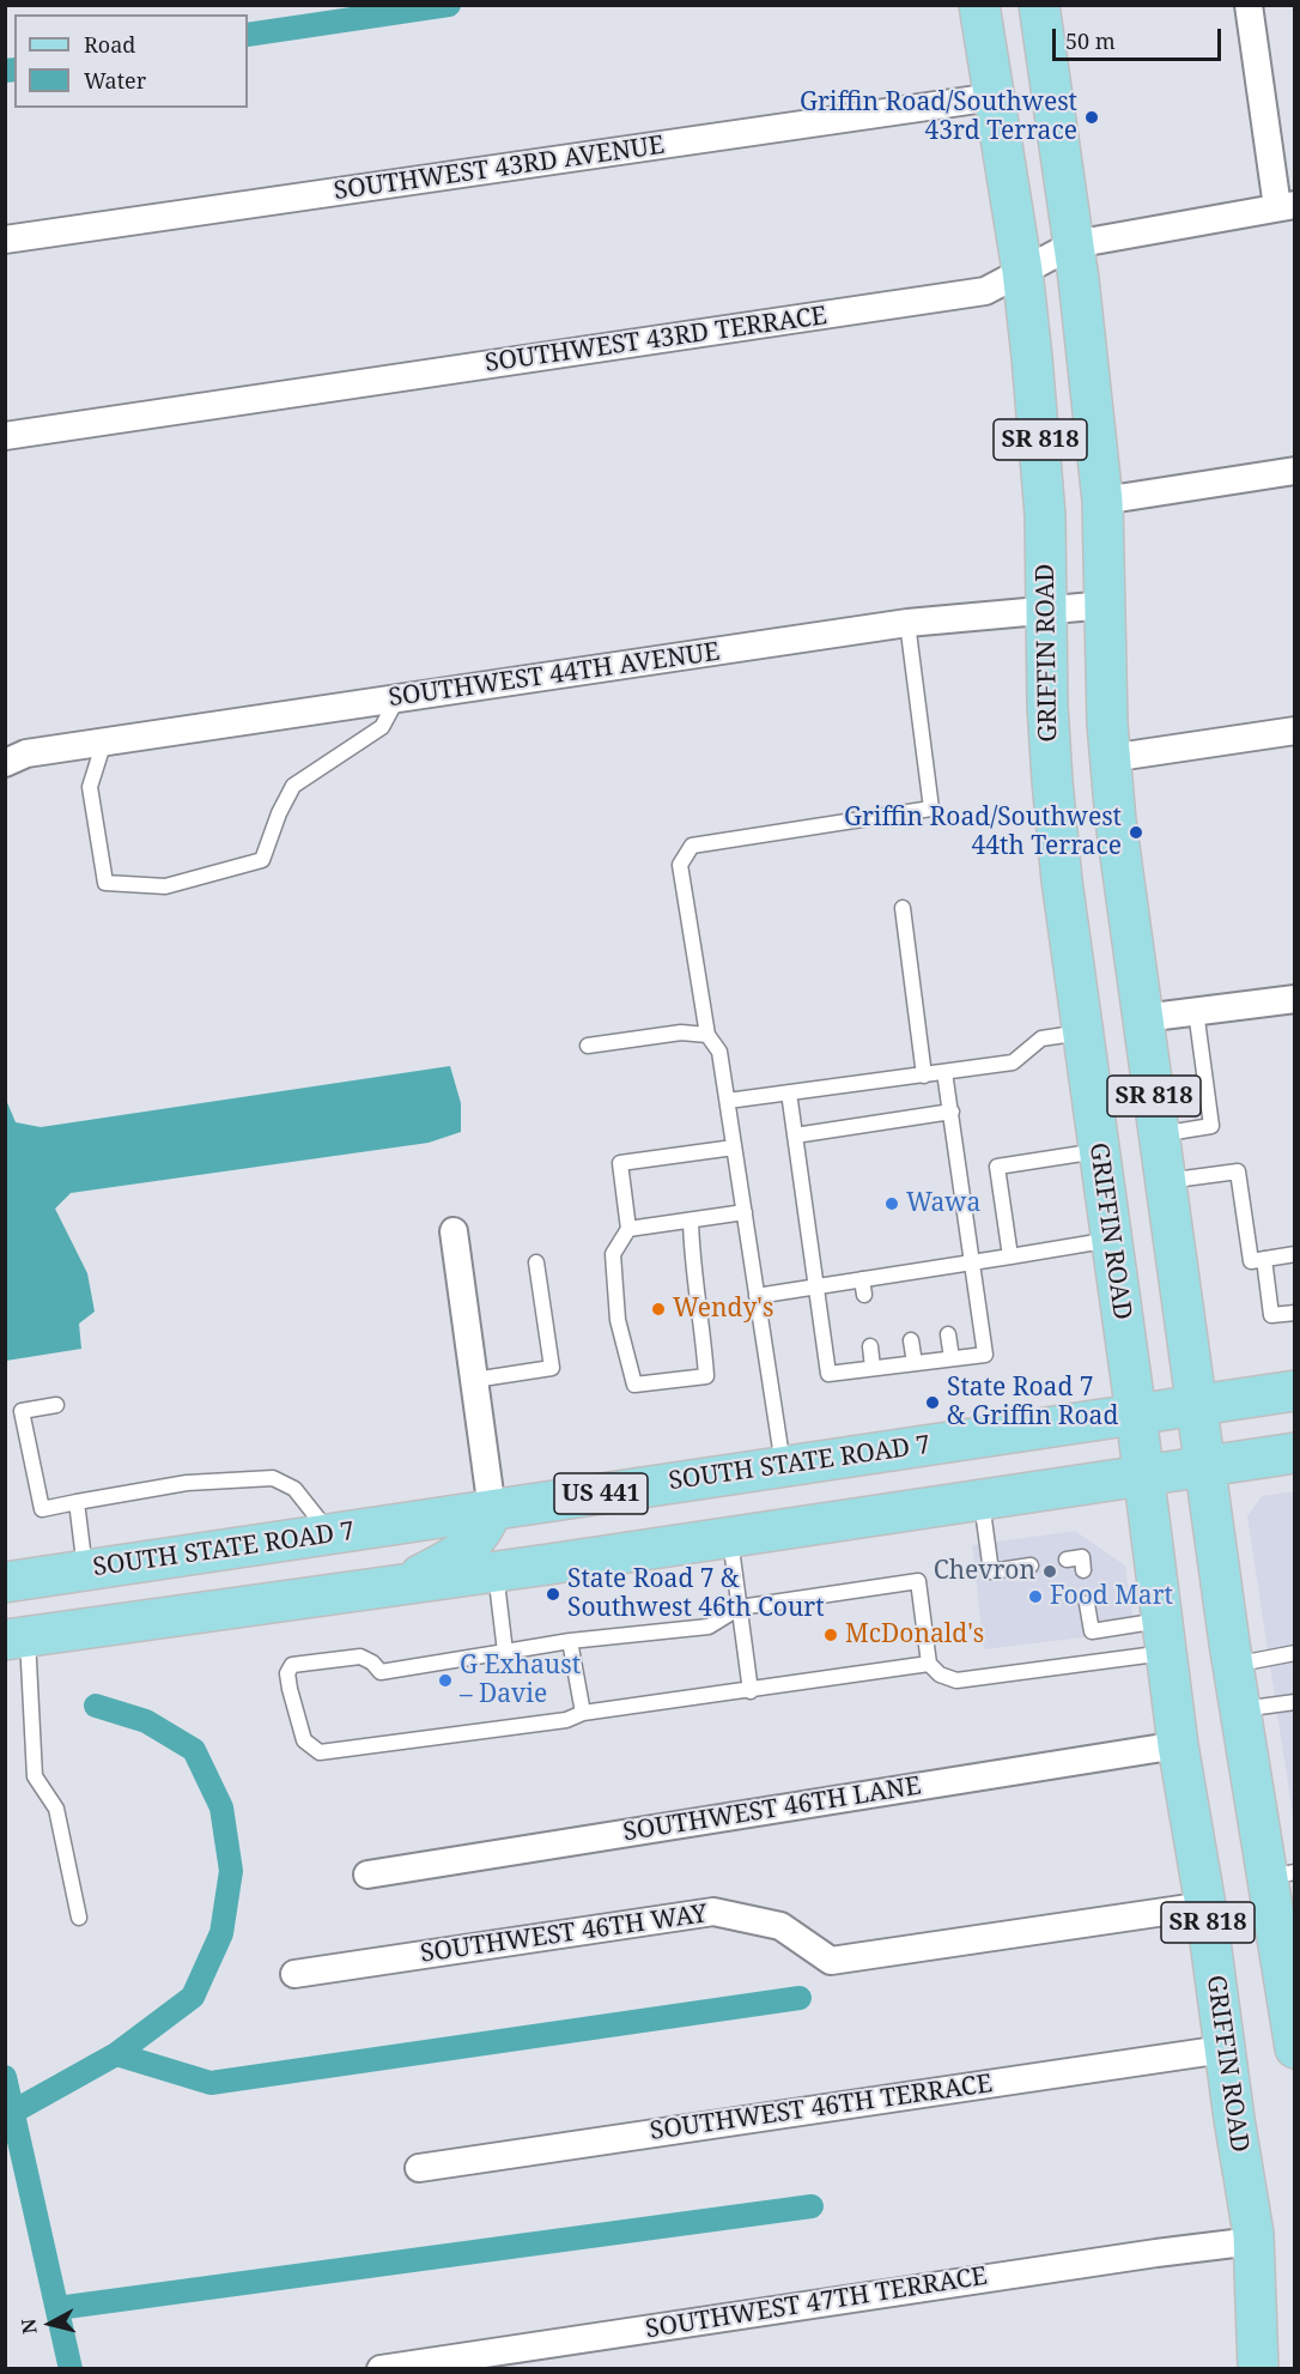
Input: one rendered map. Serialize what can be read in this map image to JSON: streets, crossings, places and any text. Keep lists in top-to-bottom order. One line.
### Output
{"streets":{"main road":["SR 818","GRIFFIN ROAD","SOUTH STATE ROAD 7","US 441"],"street":["SOUTHWEST 43RD AVENUE","SOUTHWEST 43RD TERRACE","SOUTHWEST 44TH AVENUE","SOUTHWEST 46TH LANE","SOUTHWEST 46TH WAY","SOUTHWEST 46TH TERRACE","SOUTHWEST 47TH TERRACE"]},"crossings":[["SOUTHWEST 43RD AVENUE","GRIFFIN ROAD"],["SOUTHWEST 43RD TERRACE","SR 818"],["SOUTHWEST 43RD TERRACE","GRIFFIN ROAD"],["SR 818","SOUTHWEST 44TH AVENUE"],["SR 818","SOUTH STATE ROAD 7"],["SR 818","US 441"],["GRIFFIN ROAD","SOUTHWEST 44TH AVENUE"],["GRIFFIN ROAD","SOUTH STATE ROAD 7"],["GRIFFIN ROAD","US 441"],["GRIFFIN ROAD","SOUTHWEST 46TH LANE"],["GRIFFIN ROAD","SOUTHWEST 46TH WAY"],["GRIFFIN ROAD","SOUTHWEST 46TH TERRACE"],["GRIFFIN ROAD","SOUTHWEST 47TH TERRACE"]],"places":["Griffin Road/Southwest 43rd Terrace","Griffin Road/Southwest 44th Terrace","Wawa","Wendy's","State Road 7 & Griffin Road","Chevron","State Road 7 & Southwest 46th Court","Food Mart","McDonald's","G Exhaust – Davie"],"legend":["Road","Water"],"scale_bar":"50 m","north":"left"}
